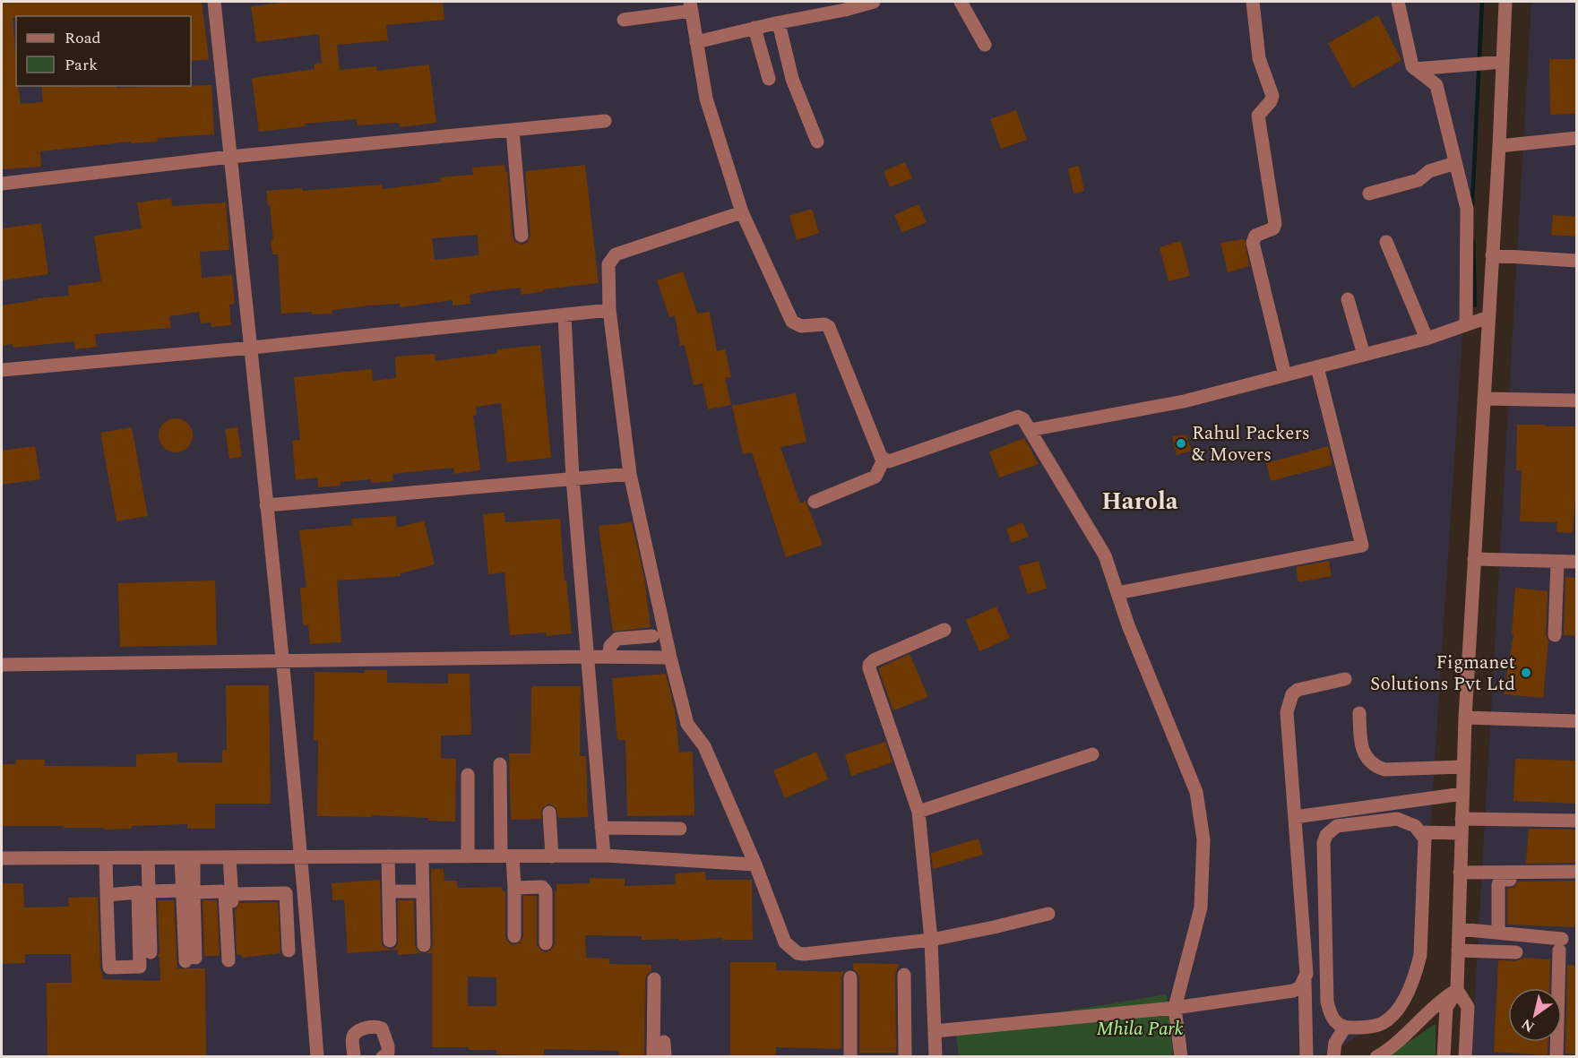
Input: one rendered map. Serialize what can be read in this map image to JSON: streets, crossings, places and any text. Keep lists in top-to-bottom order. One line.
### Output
{"districts":["Harola"],"parks":["Mhila Park"],"places":["Rahul Packers & Movers","Figmanet Solutions Pvt Ltd"],"legend":["Road","Park"],"north":"bottom left"}
